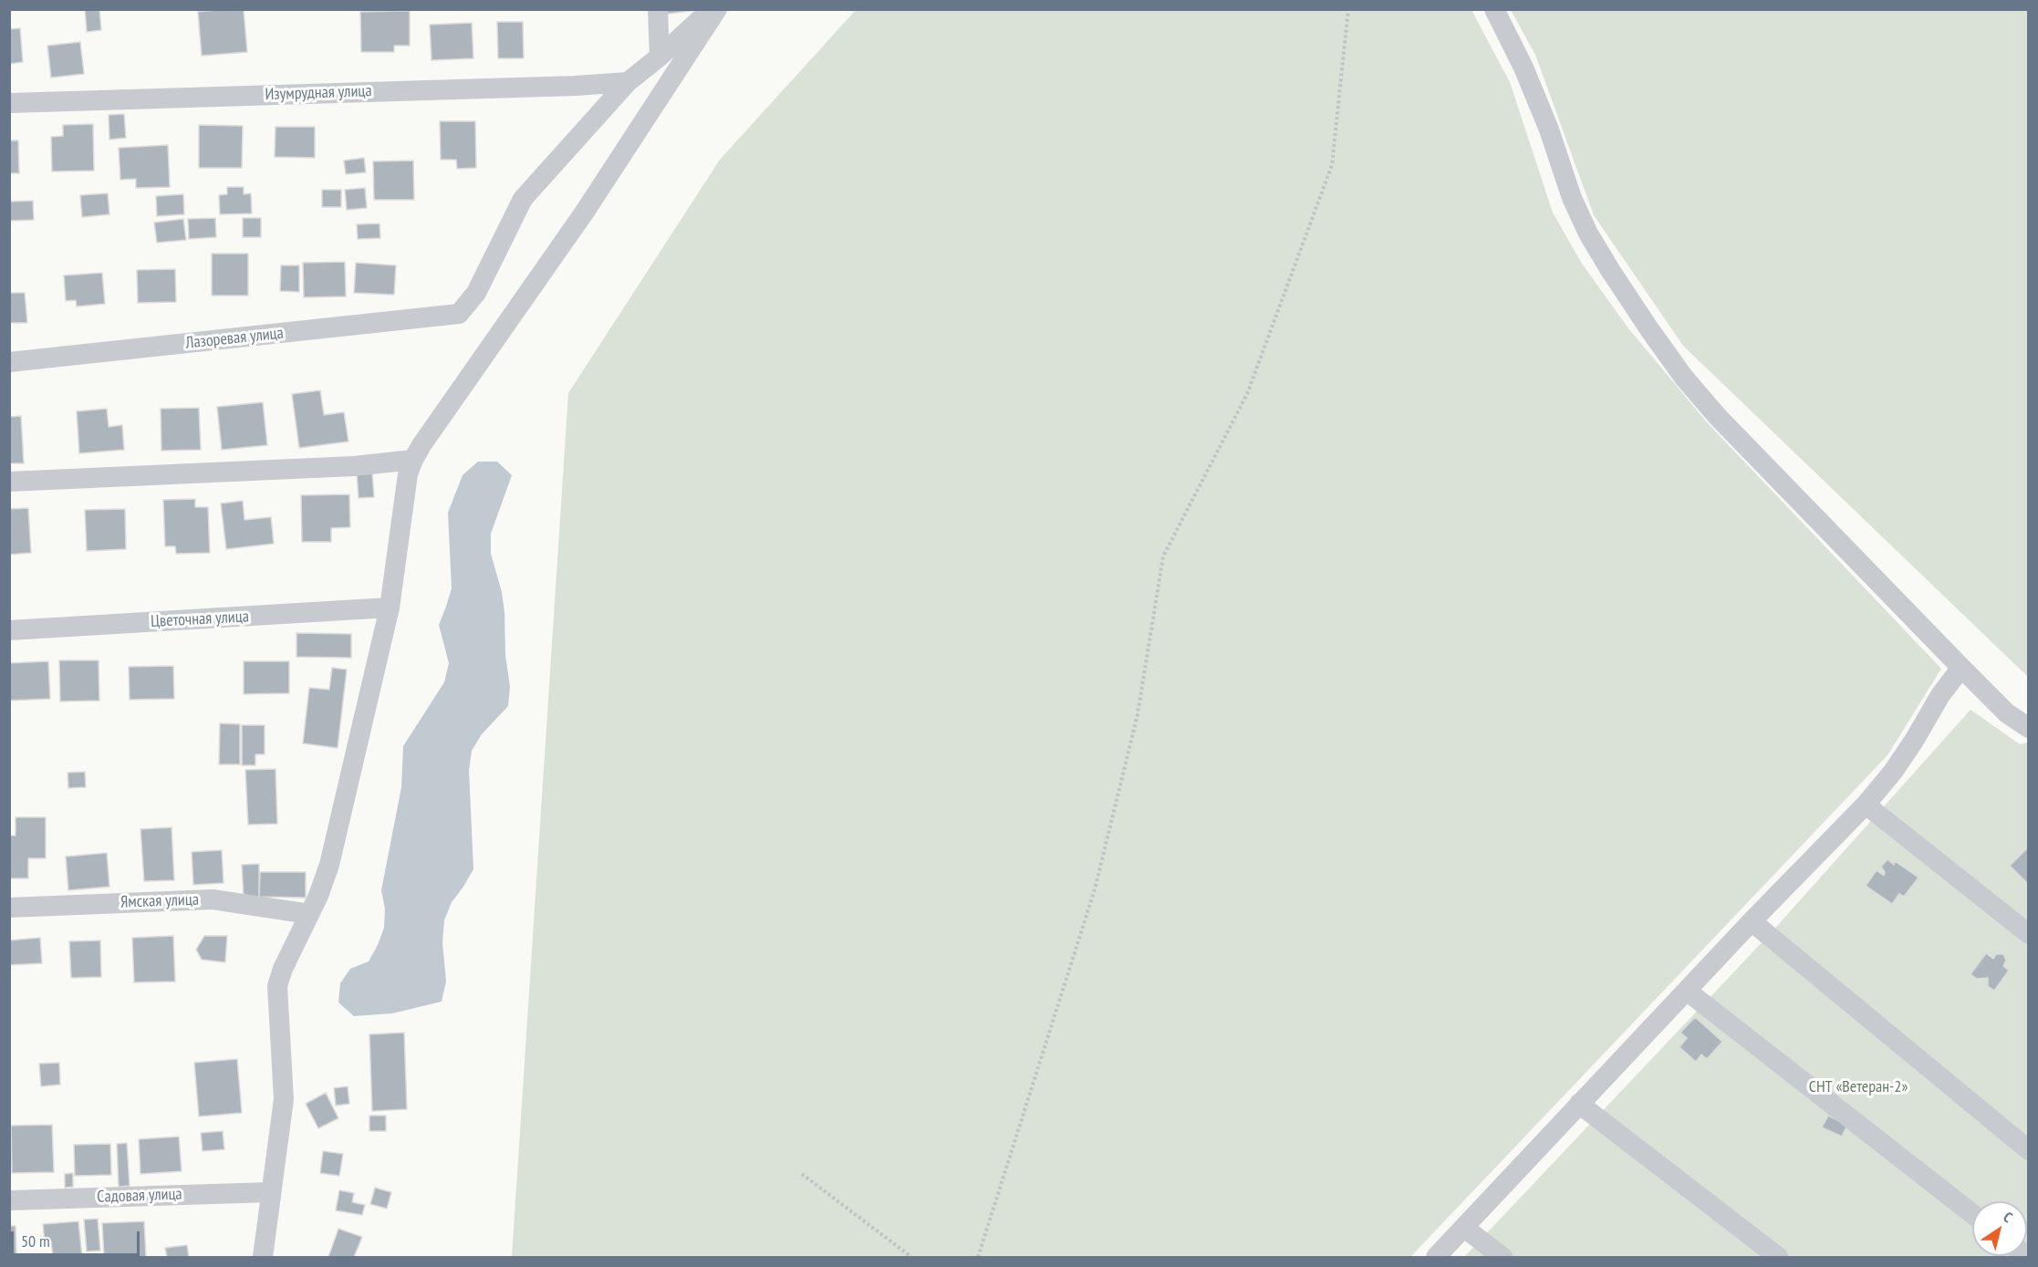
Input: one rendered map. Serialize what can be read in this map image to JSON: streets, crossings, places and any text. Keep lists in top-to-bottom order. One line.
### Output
{"streets":{"street":["Изумрудная улица","Лазоревая улица","Цветочная улица","Ямская улица","Садовая улица"]},"crossings":[["Изумрудная улица","Лазоревая улица"]],"parks":["СНТ «Ветеран-2»"],"scale_bar":"50 m","north":"top right"}
